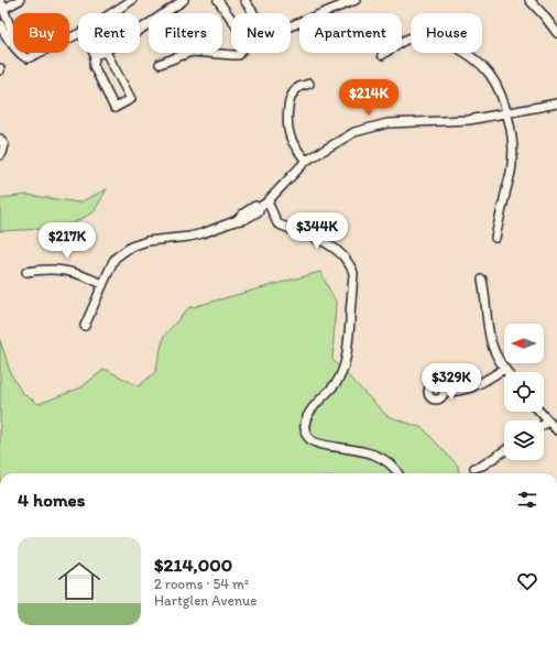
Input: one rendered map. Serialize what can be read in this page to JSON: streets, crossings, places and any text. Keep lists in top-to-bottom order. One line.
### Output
{"north":"left","page":{"chip":["Buy","Rent","Filters","New","Apartment","House"],"price":["$214K","$344K","$217K","$329K"],"heading":"4 homes","list":[{"name":"$214,000","note":"2 rooms · 54 m² · Hartglen Avenue"}]}}
